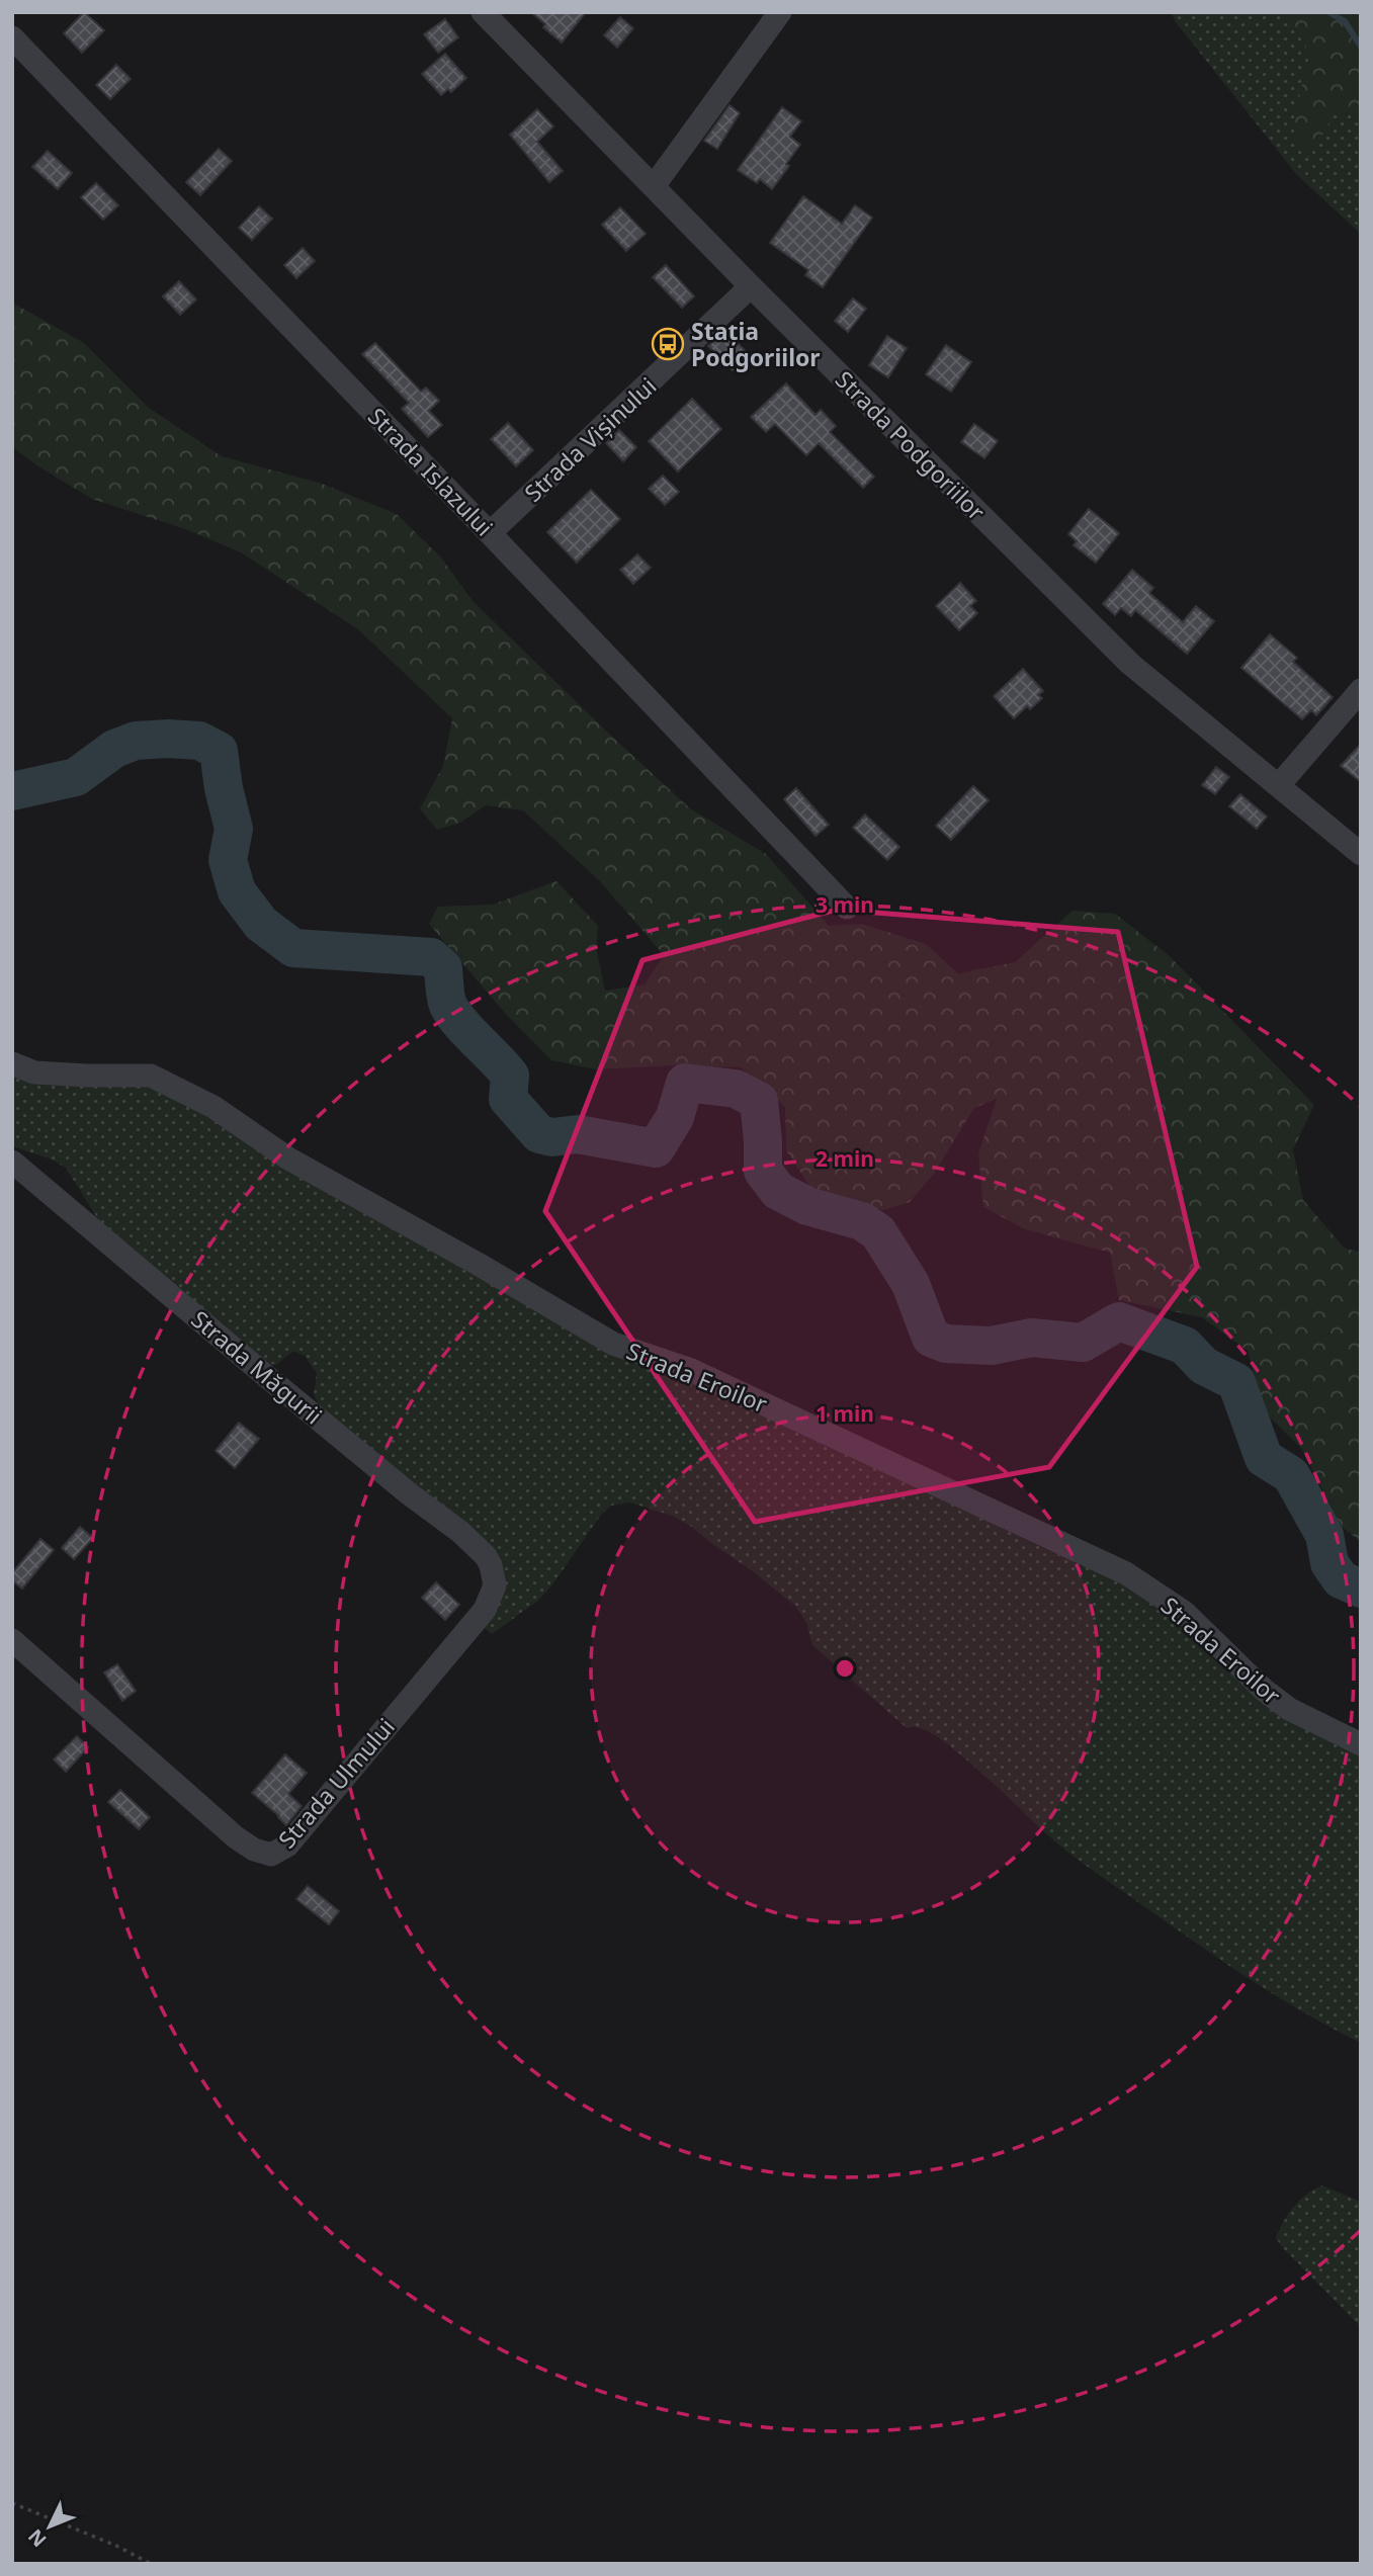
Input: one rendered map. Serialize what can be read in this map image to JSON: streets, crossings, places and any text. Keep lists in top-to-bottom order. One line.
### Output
{"streets":{"street":["Strada Vișinului","Strada Podgoriilor","Strada Islazului","Strada Măgurii","Strada Eroilor","Strada Ulmului"]},"crossings":[["Strada Vișinului","Strada Podgoriilor"],["Strada Vișinului","Strada Islazului"],["Strada Măgurii","Strada Ulmului"]],"places":{"bus stop":["Stația Podgoriilor"]},"north":"bottom left","rings":["3 min","2 min","1 min"]}
